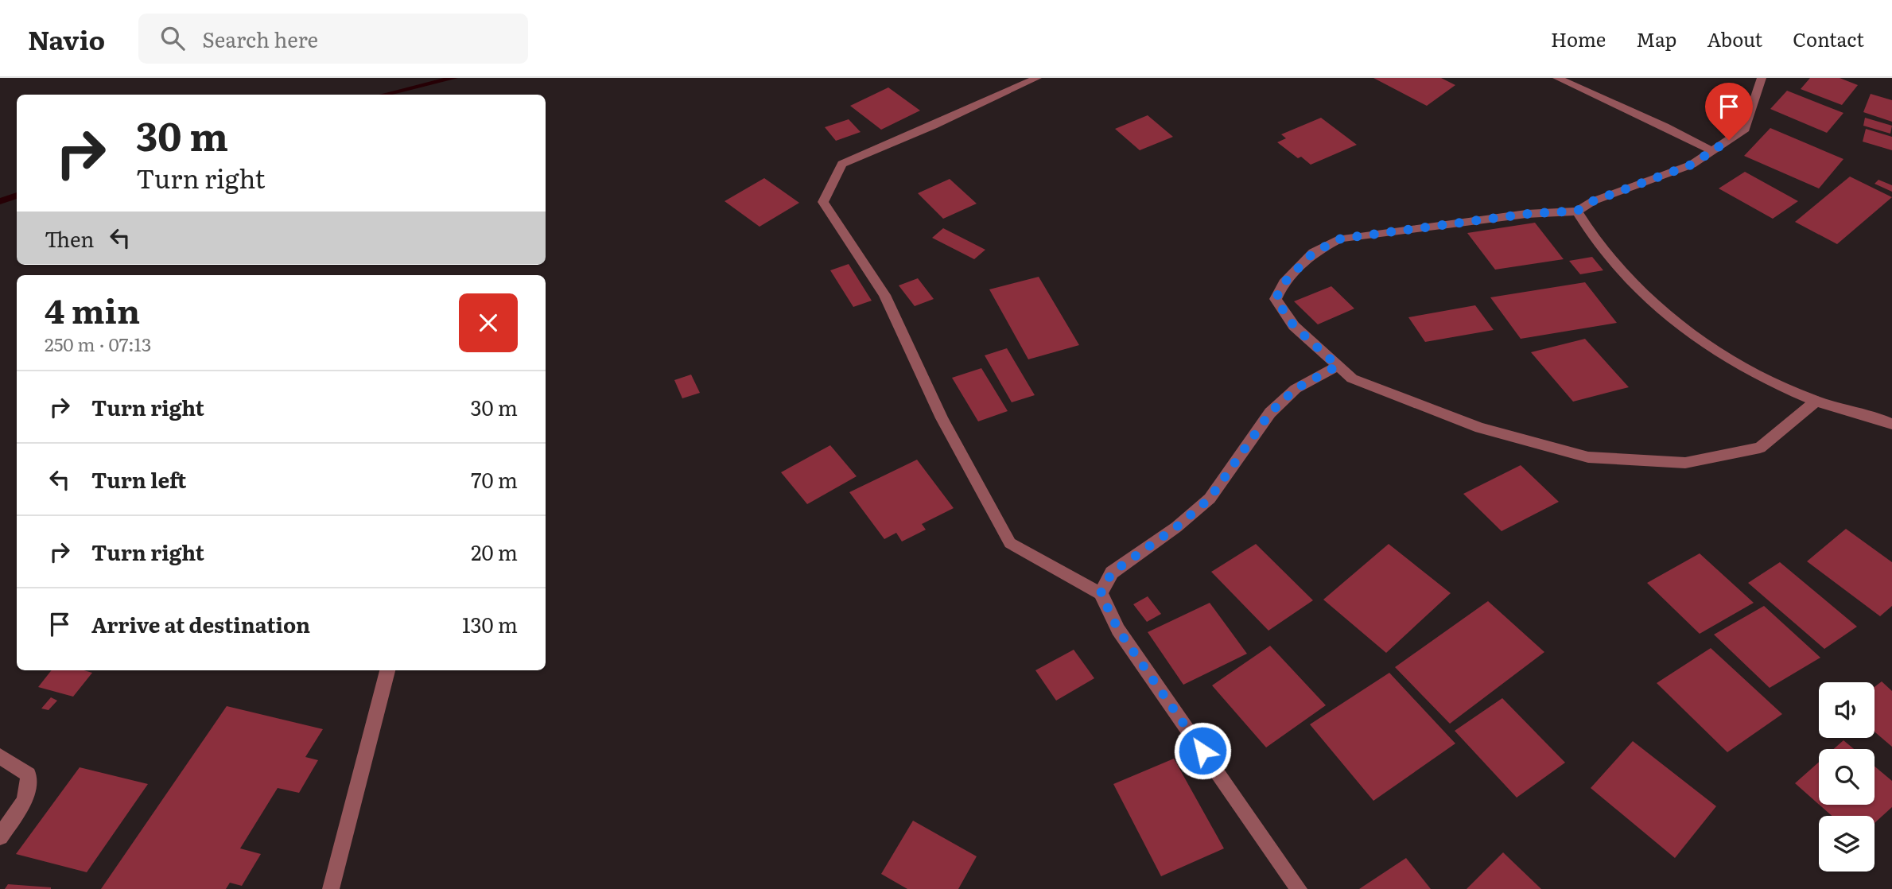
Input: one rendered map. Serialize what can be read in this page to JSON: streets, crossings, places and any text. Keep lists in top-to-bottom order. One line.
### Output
{"page":{"header":"Navio","search":"Search here","nav":["Home","Map","About","Contact"],"turn":["30 m","Turn right"],"then":"Then","heading":["4 min","250 m · 07:13"],"list":[{"name":"Turn right","value":"30 m"},{"name":"Turn left","value":"70 m"},{"name":"Turn right","value":"20 m"},{"name":"Arrive at destination","value":"130 m"}]}}
